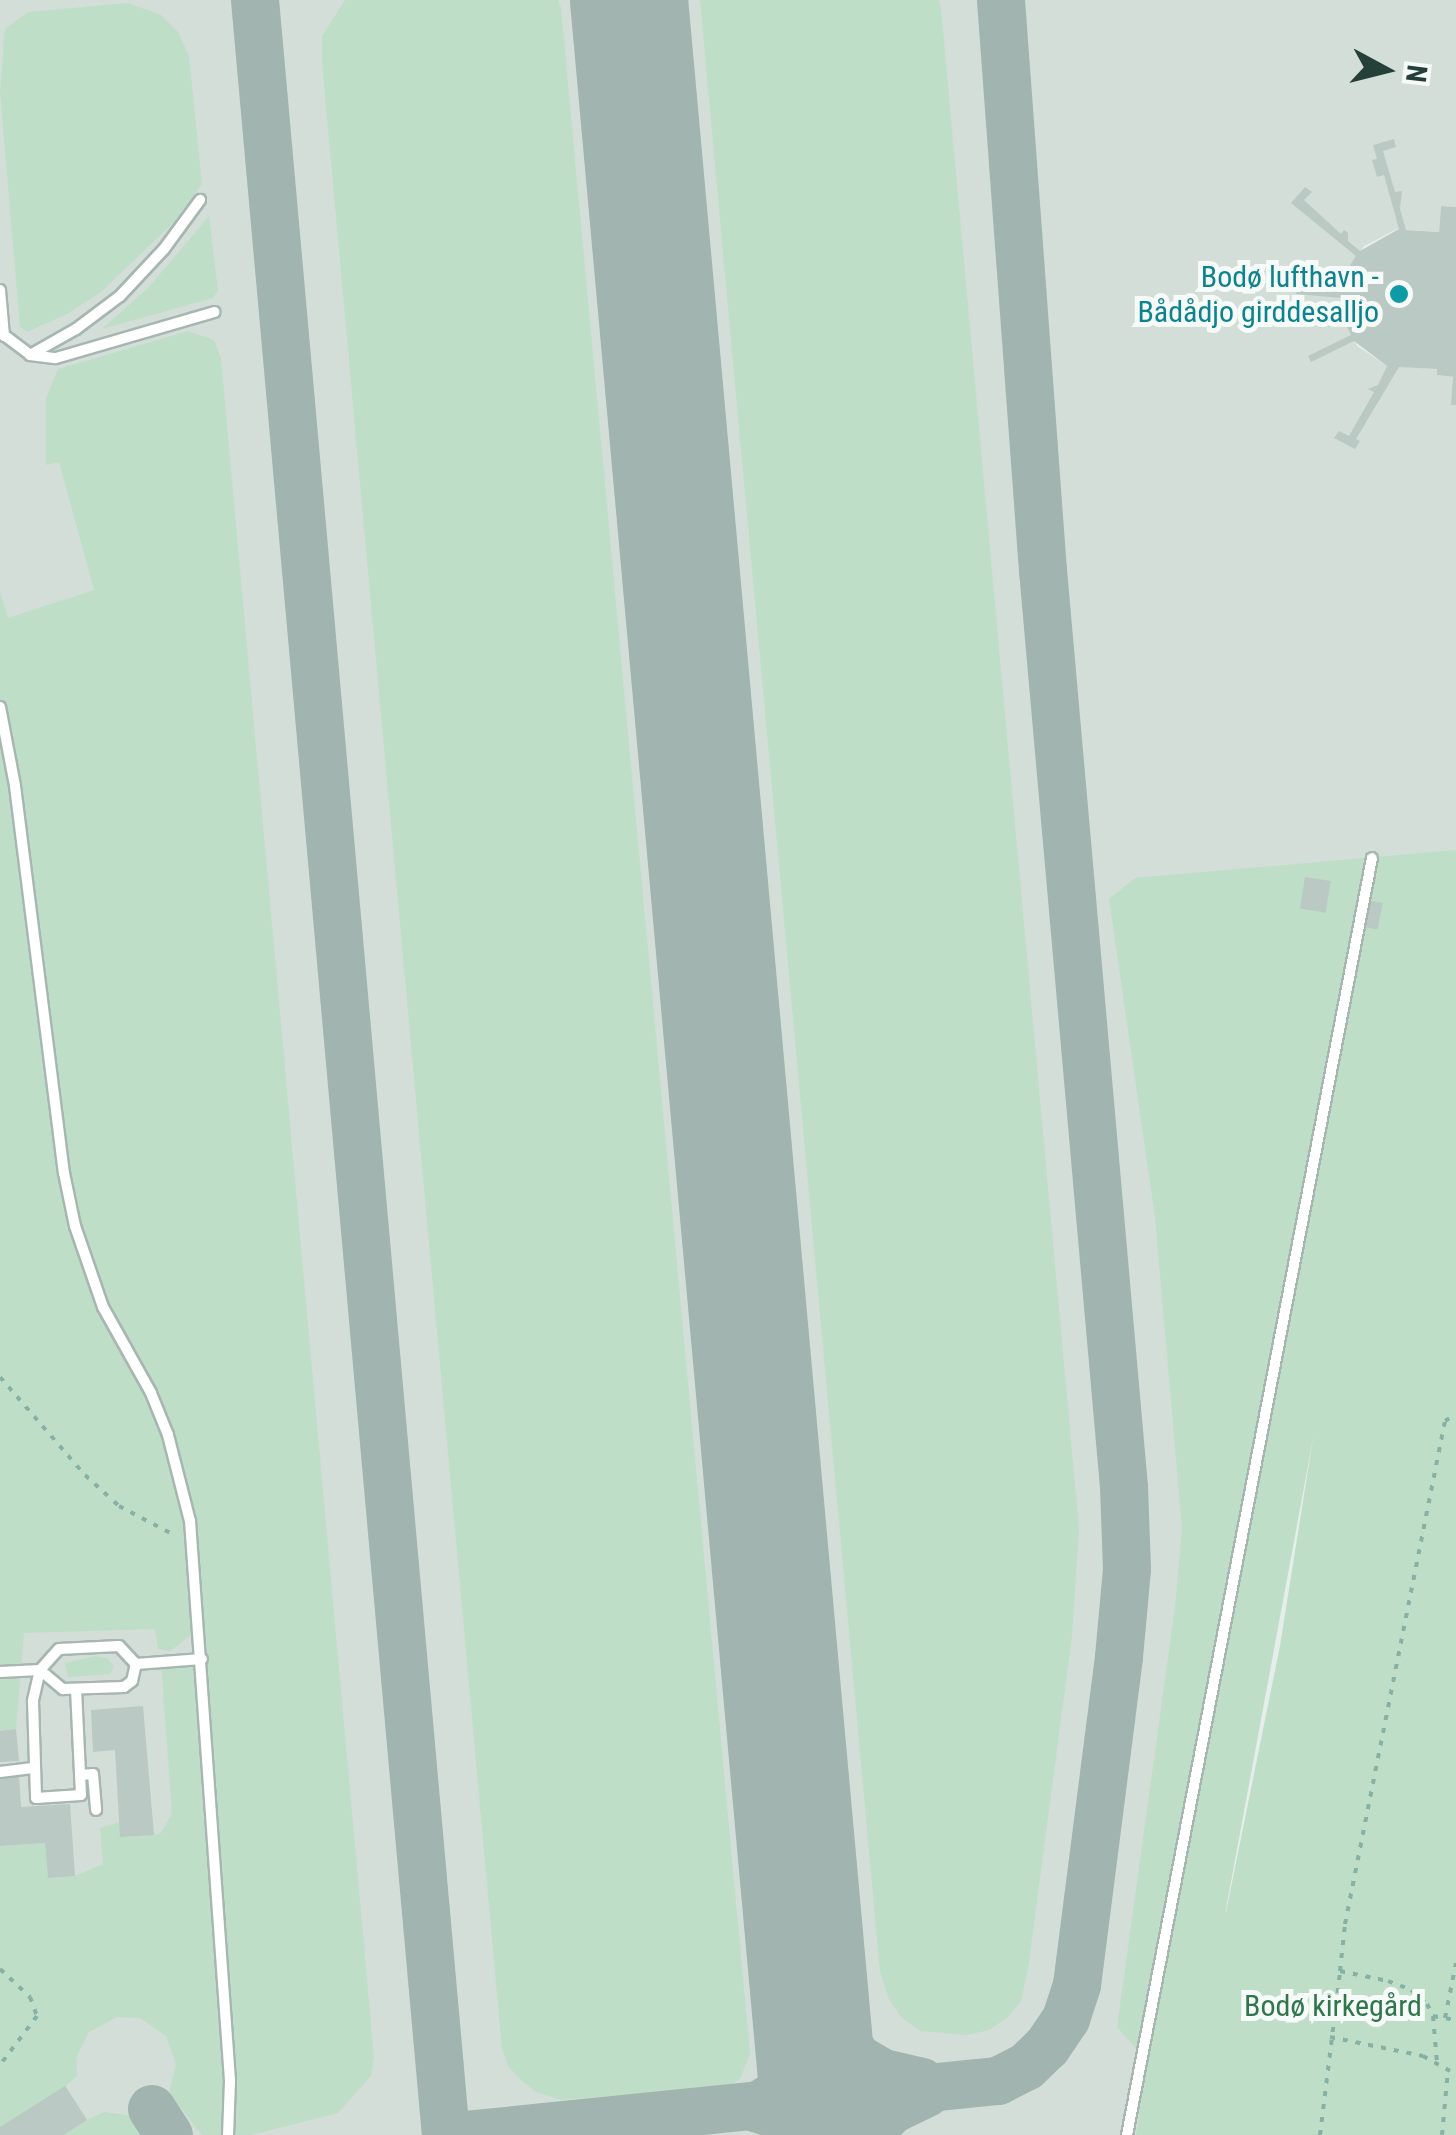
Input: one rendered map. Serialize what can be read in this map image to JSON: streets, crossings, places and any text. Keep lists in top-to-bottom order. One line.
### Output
{"parks":["Bodø kirkegård"],"places":["Bodø lufthavn - Bådådjo girddesalljo"],"north":"right"}
